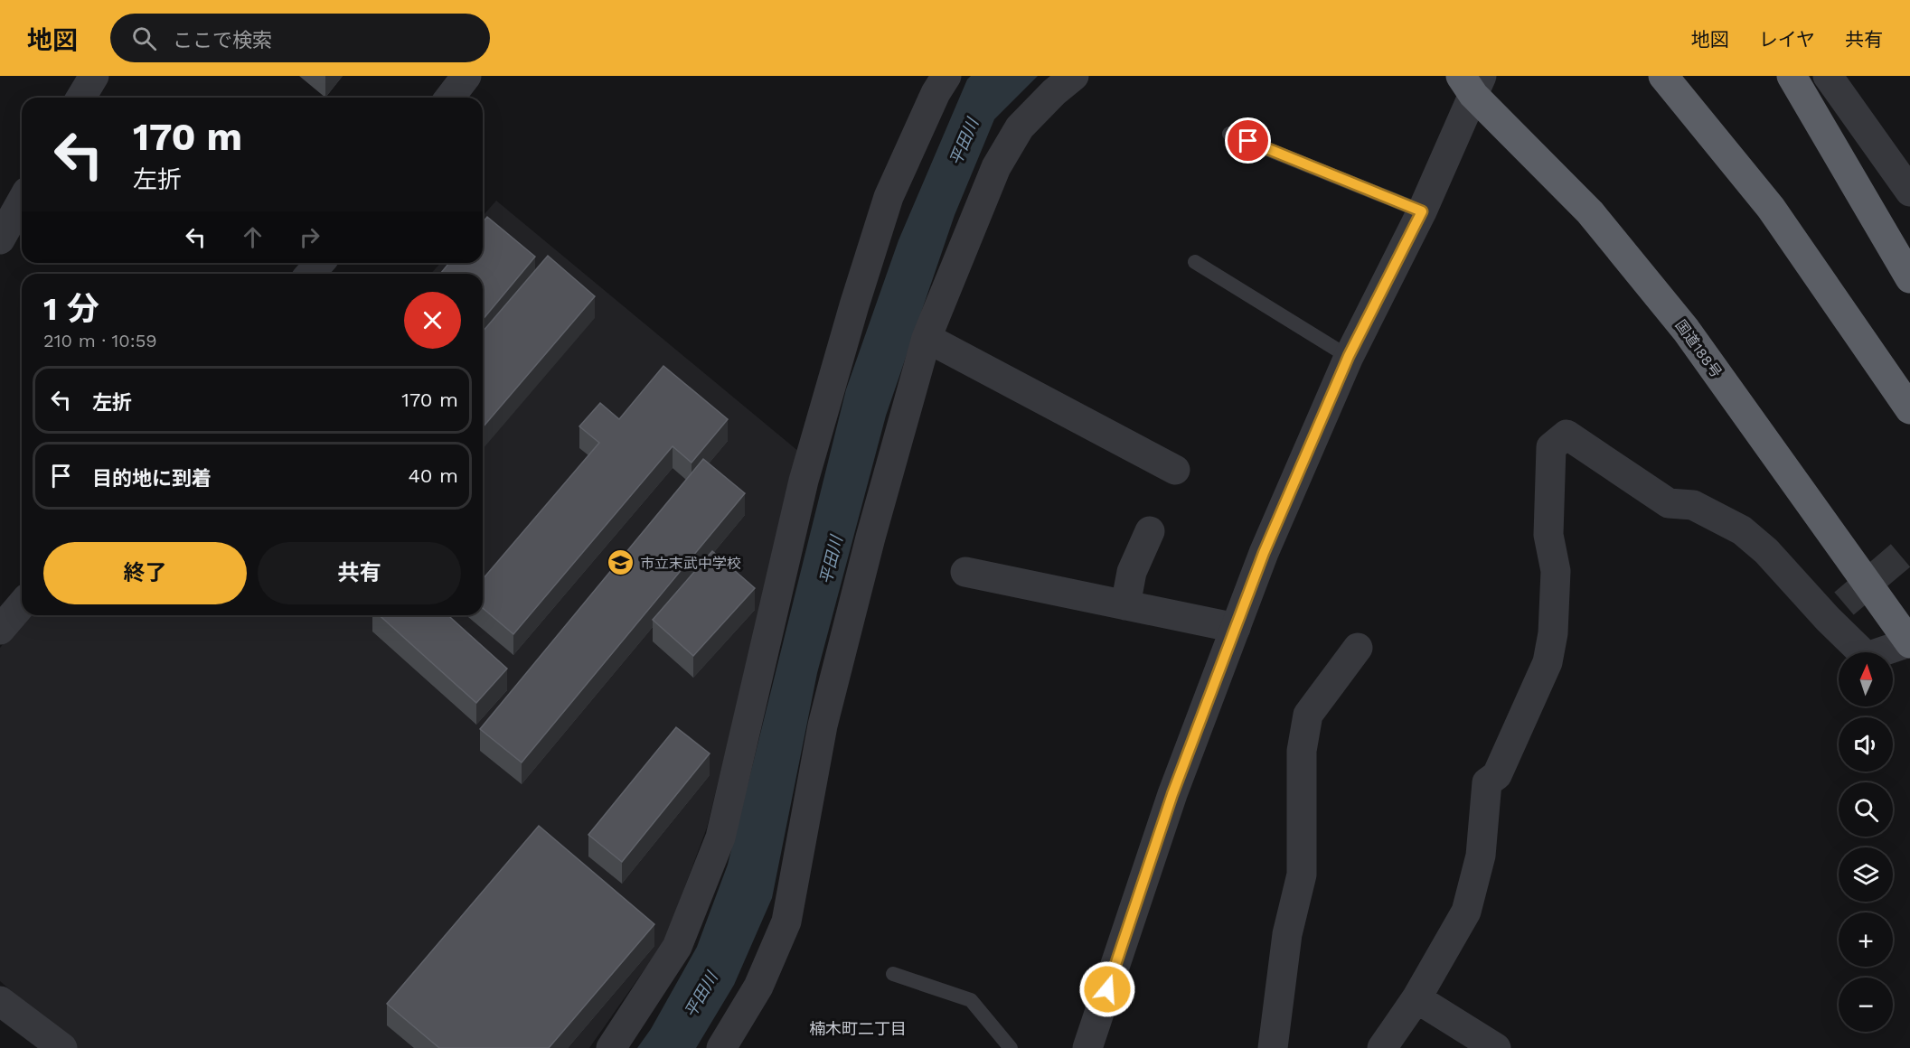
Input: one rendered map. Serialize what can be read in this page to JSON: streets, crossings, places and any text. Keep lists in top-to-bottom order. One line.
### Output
{"streets":{"highway":["国道188号"]},"districts":["楠木町二丁目"],"water":["平田川"],"places":{"school or university":["市立末武中学校"]},"north":"top","page":{"header":"地図","search":"ここで検索","nav":["地図","レイヤ","共有"],"turn":["170 m","左折"],"heading":["1 分","210 m · 10:59"],"list":[{"name":"左折","value":"170 m"},{"name":"目的地に到着","value":"40 m"}],"buttons":["終了","共有"],"map_buttons":["+","−"]}}
